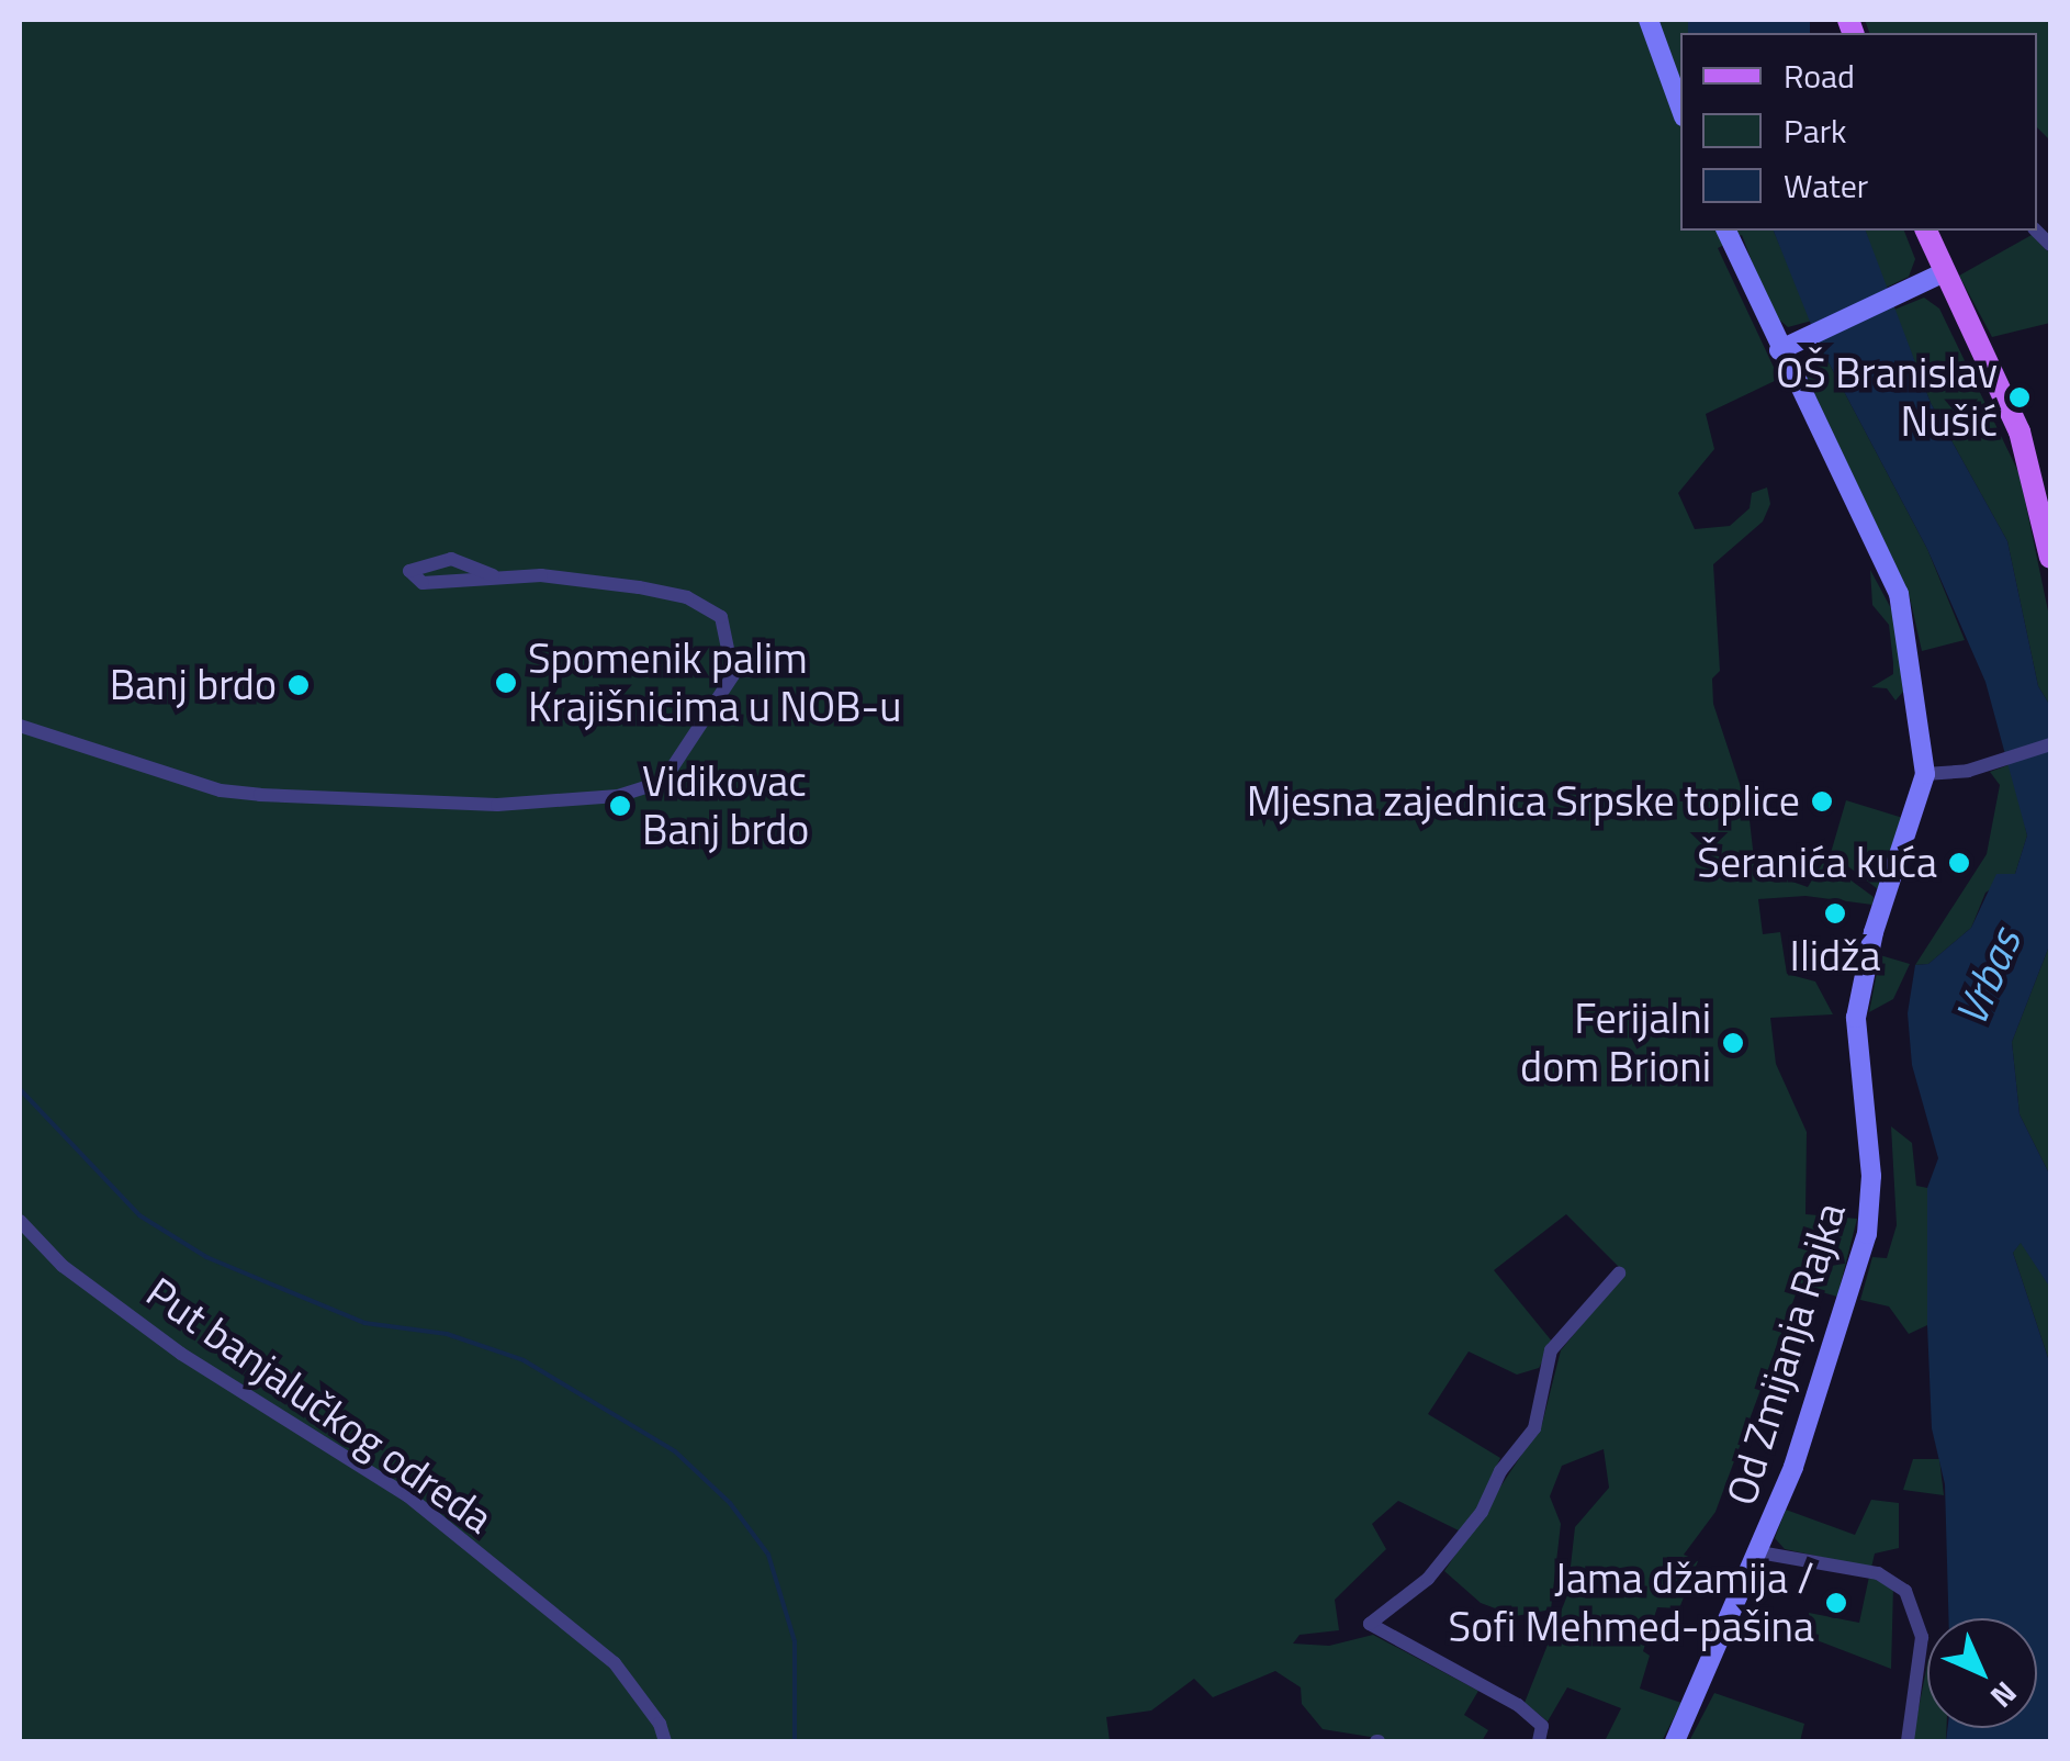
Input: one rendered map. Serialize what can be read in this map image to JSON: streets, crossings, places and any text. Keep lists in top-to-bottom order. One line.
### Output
{"streets":{"street":["Od Zmijanja Rajka","Put banjalučkog odreda"]},"water":["Vrbas"],"places":["OŠ Branislav Nušić","Spomenik palim Krajišnicima u NOB-u","Banj brdo","Mjesna zajednica Srpske toplice","Vidikovac Banj brdo","Šeranića kuća","Ilidža","Ferijalni dom Brioni","Jama džamija / Sofi Mehmed-pašina"],"legend":["Road","Park","Water"],"north":"bottom right"}
